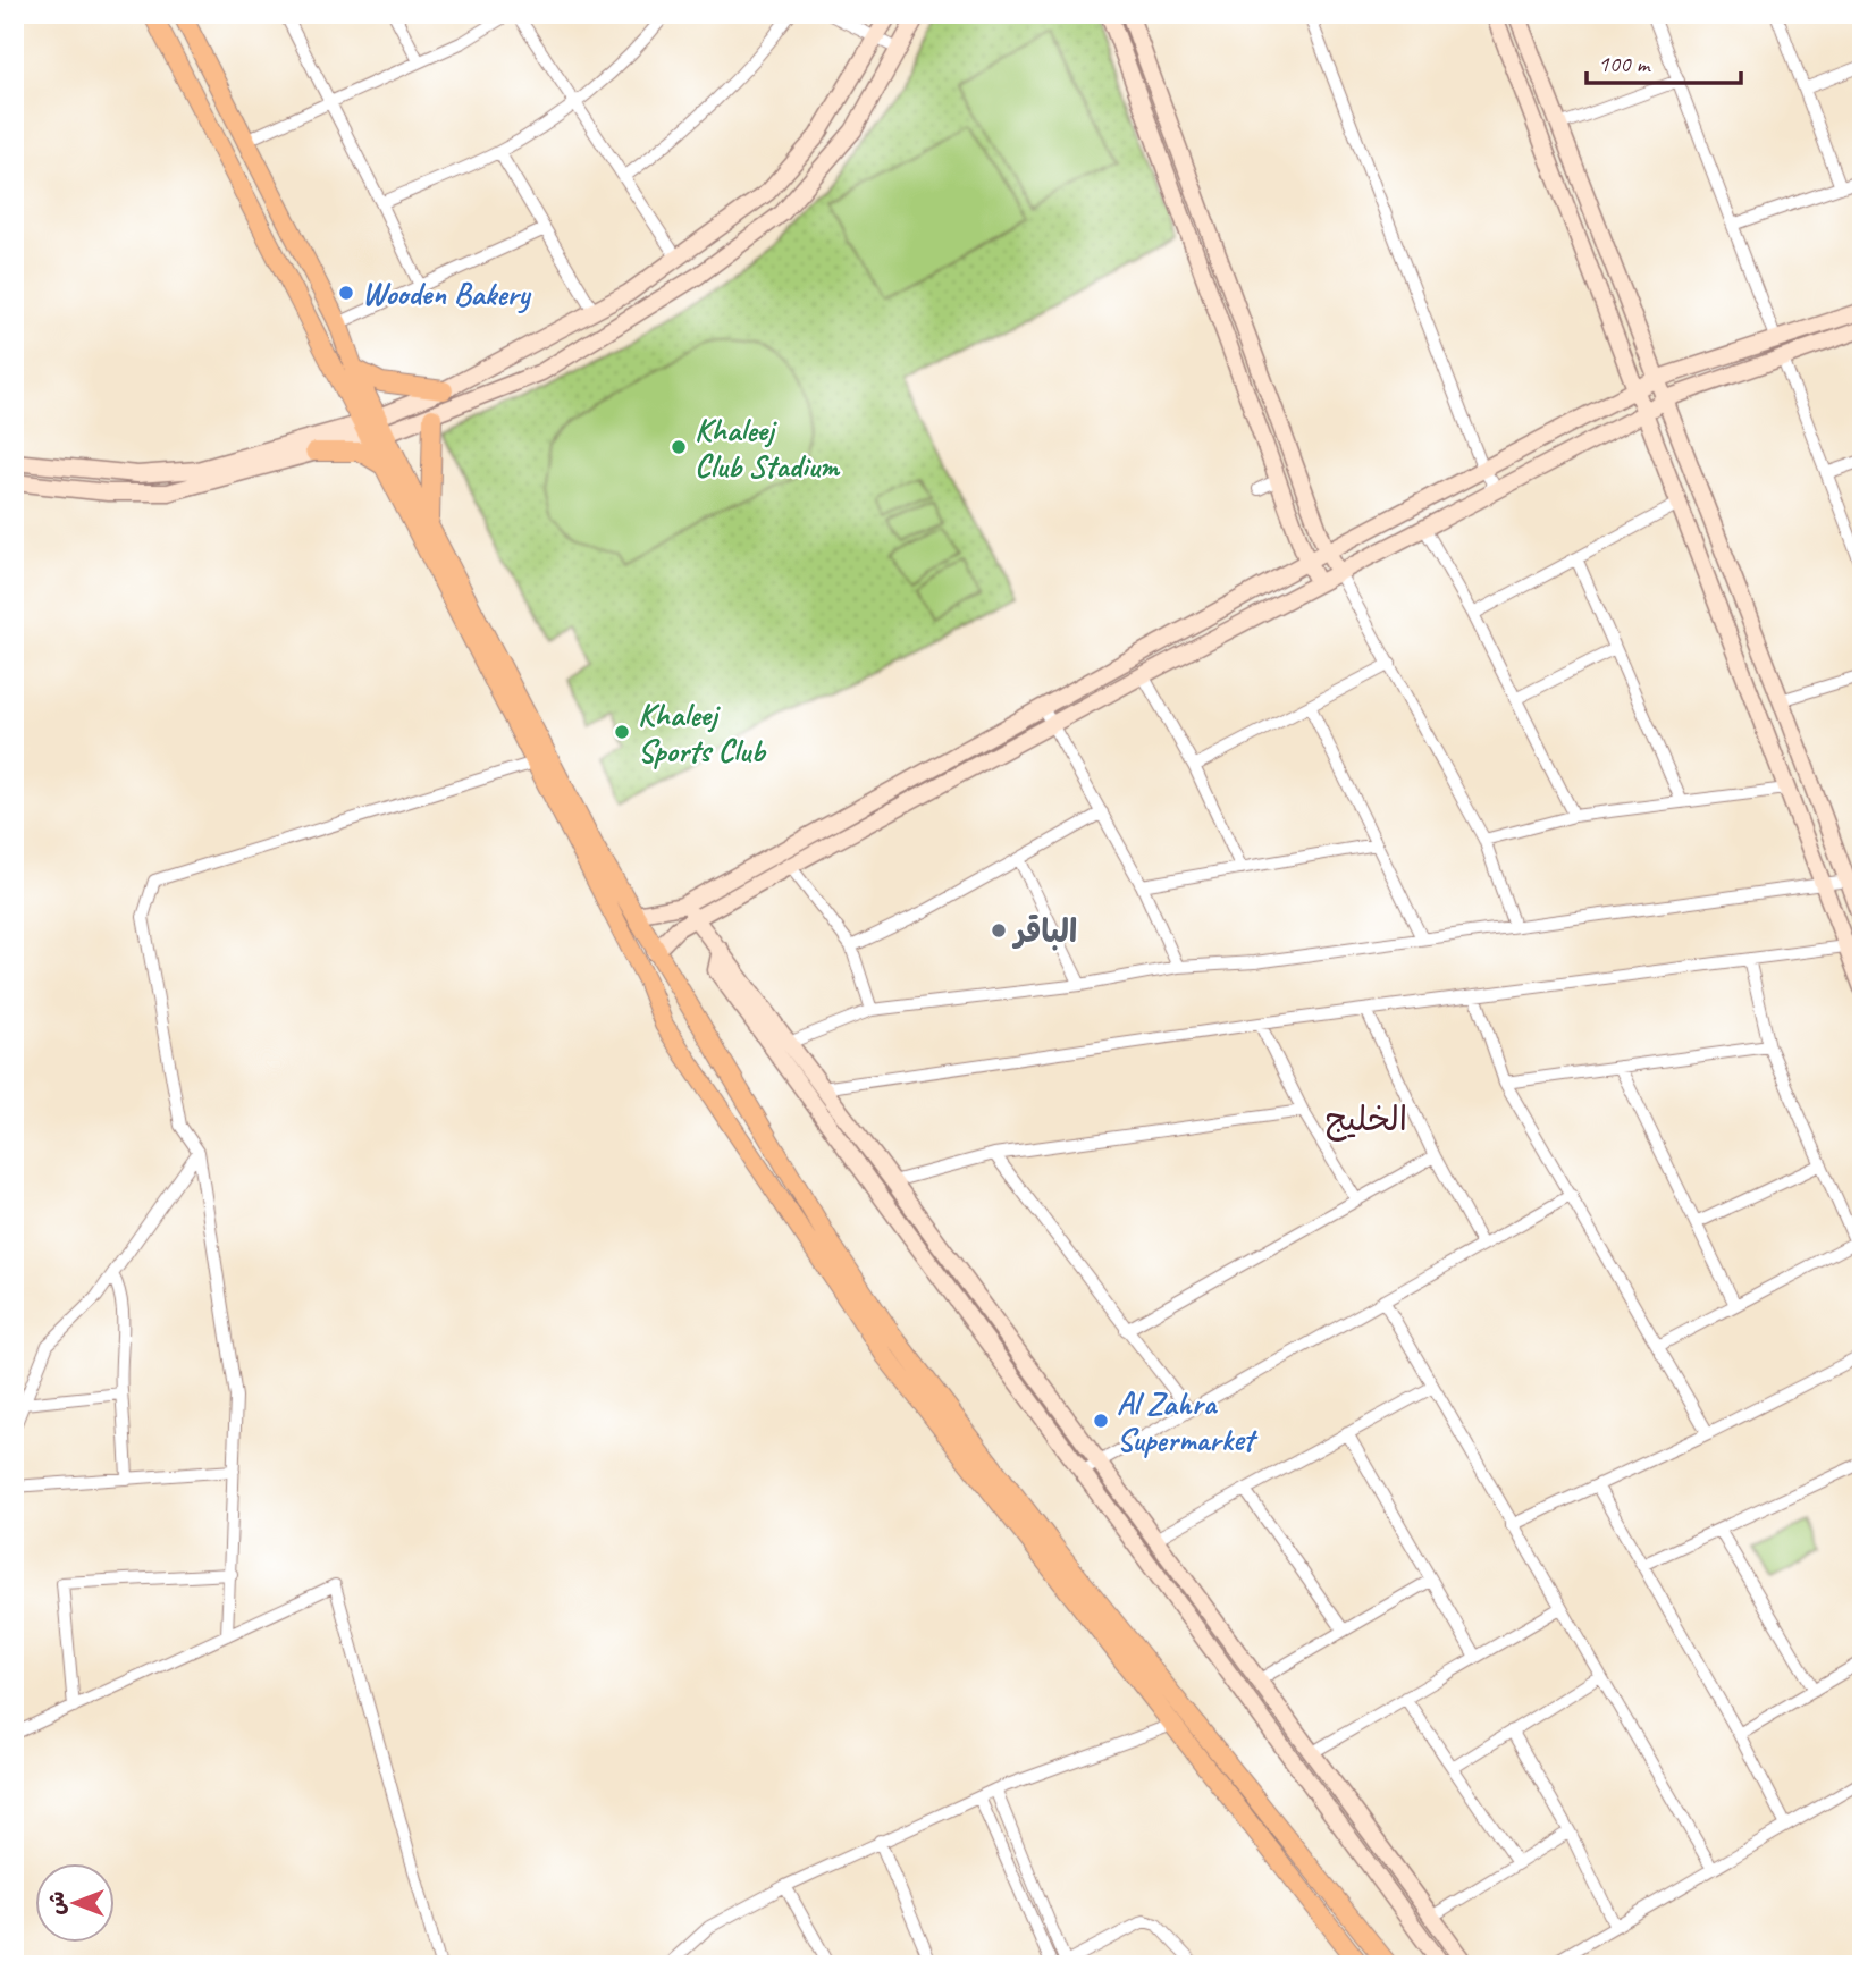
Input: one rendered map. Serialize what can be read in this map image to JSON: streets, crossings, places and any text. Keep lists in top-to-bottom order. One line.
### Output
{"districts":["الخليج"],"places":["Wooden Bakery","Khaleej Club Stadium","Khaleej Sports Club","الباقر","Al Zahra Supermarket"],"scale_bar":"100 m","north":"left"}
